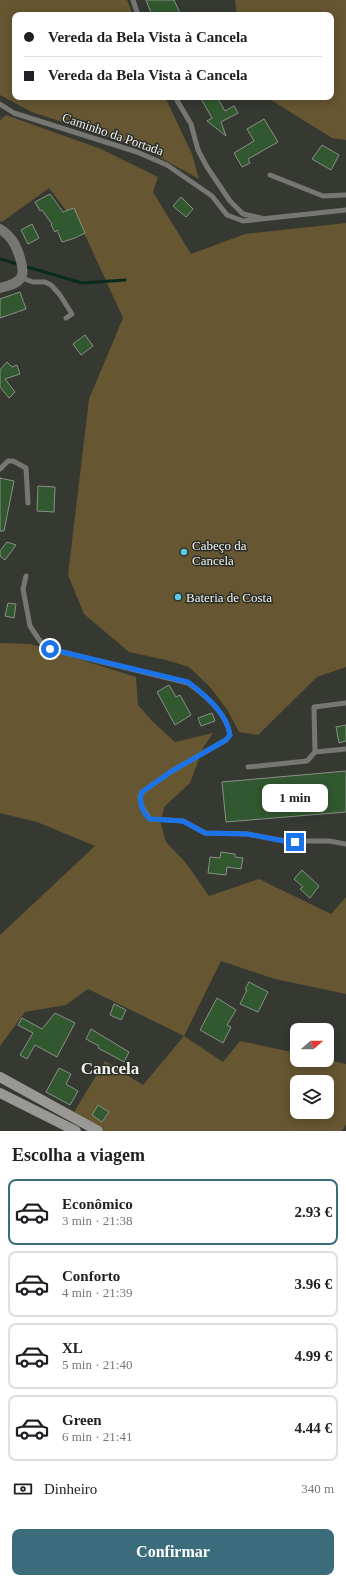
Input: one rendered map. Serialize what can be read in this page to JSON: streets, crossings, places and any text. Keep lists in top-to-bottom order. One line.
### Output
{"streets":{"lane":["Caminho da Portada"]},"districts":["Cancela"],"places":["Cabeço da Cancela","Bateria de Costa"],"north":"right","page":{"banner":["Vereda da Bela Vista à Cancela","Vereda da Bela Vista à Cancela"],"bubble":"1 min","heading":"Escolha a viagem","list":[{"name":"Econômico","note":"3 min · 21:38","value":"2.93 €"},{"name":"Conforto","note":"4 min · 21:39","value":"3.96 €"},{"name":"XL","note":"5 min · 21:40","value":"4.99 €"},{"name":"Green","note":"6 min · 21:41","value":"4.44 €"}],"pay":["Dinheiro","340 m"],"buttons":"Confirmar"}}
